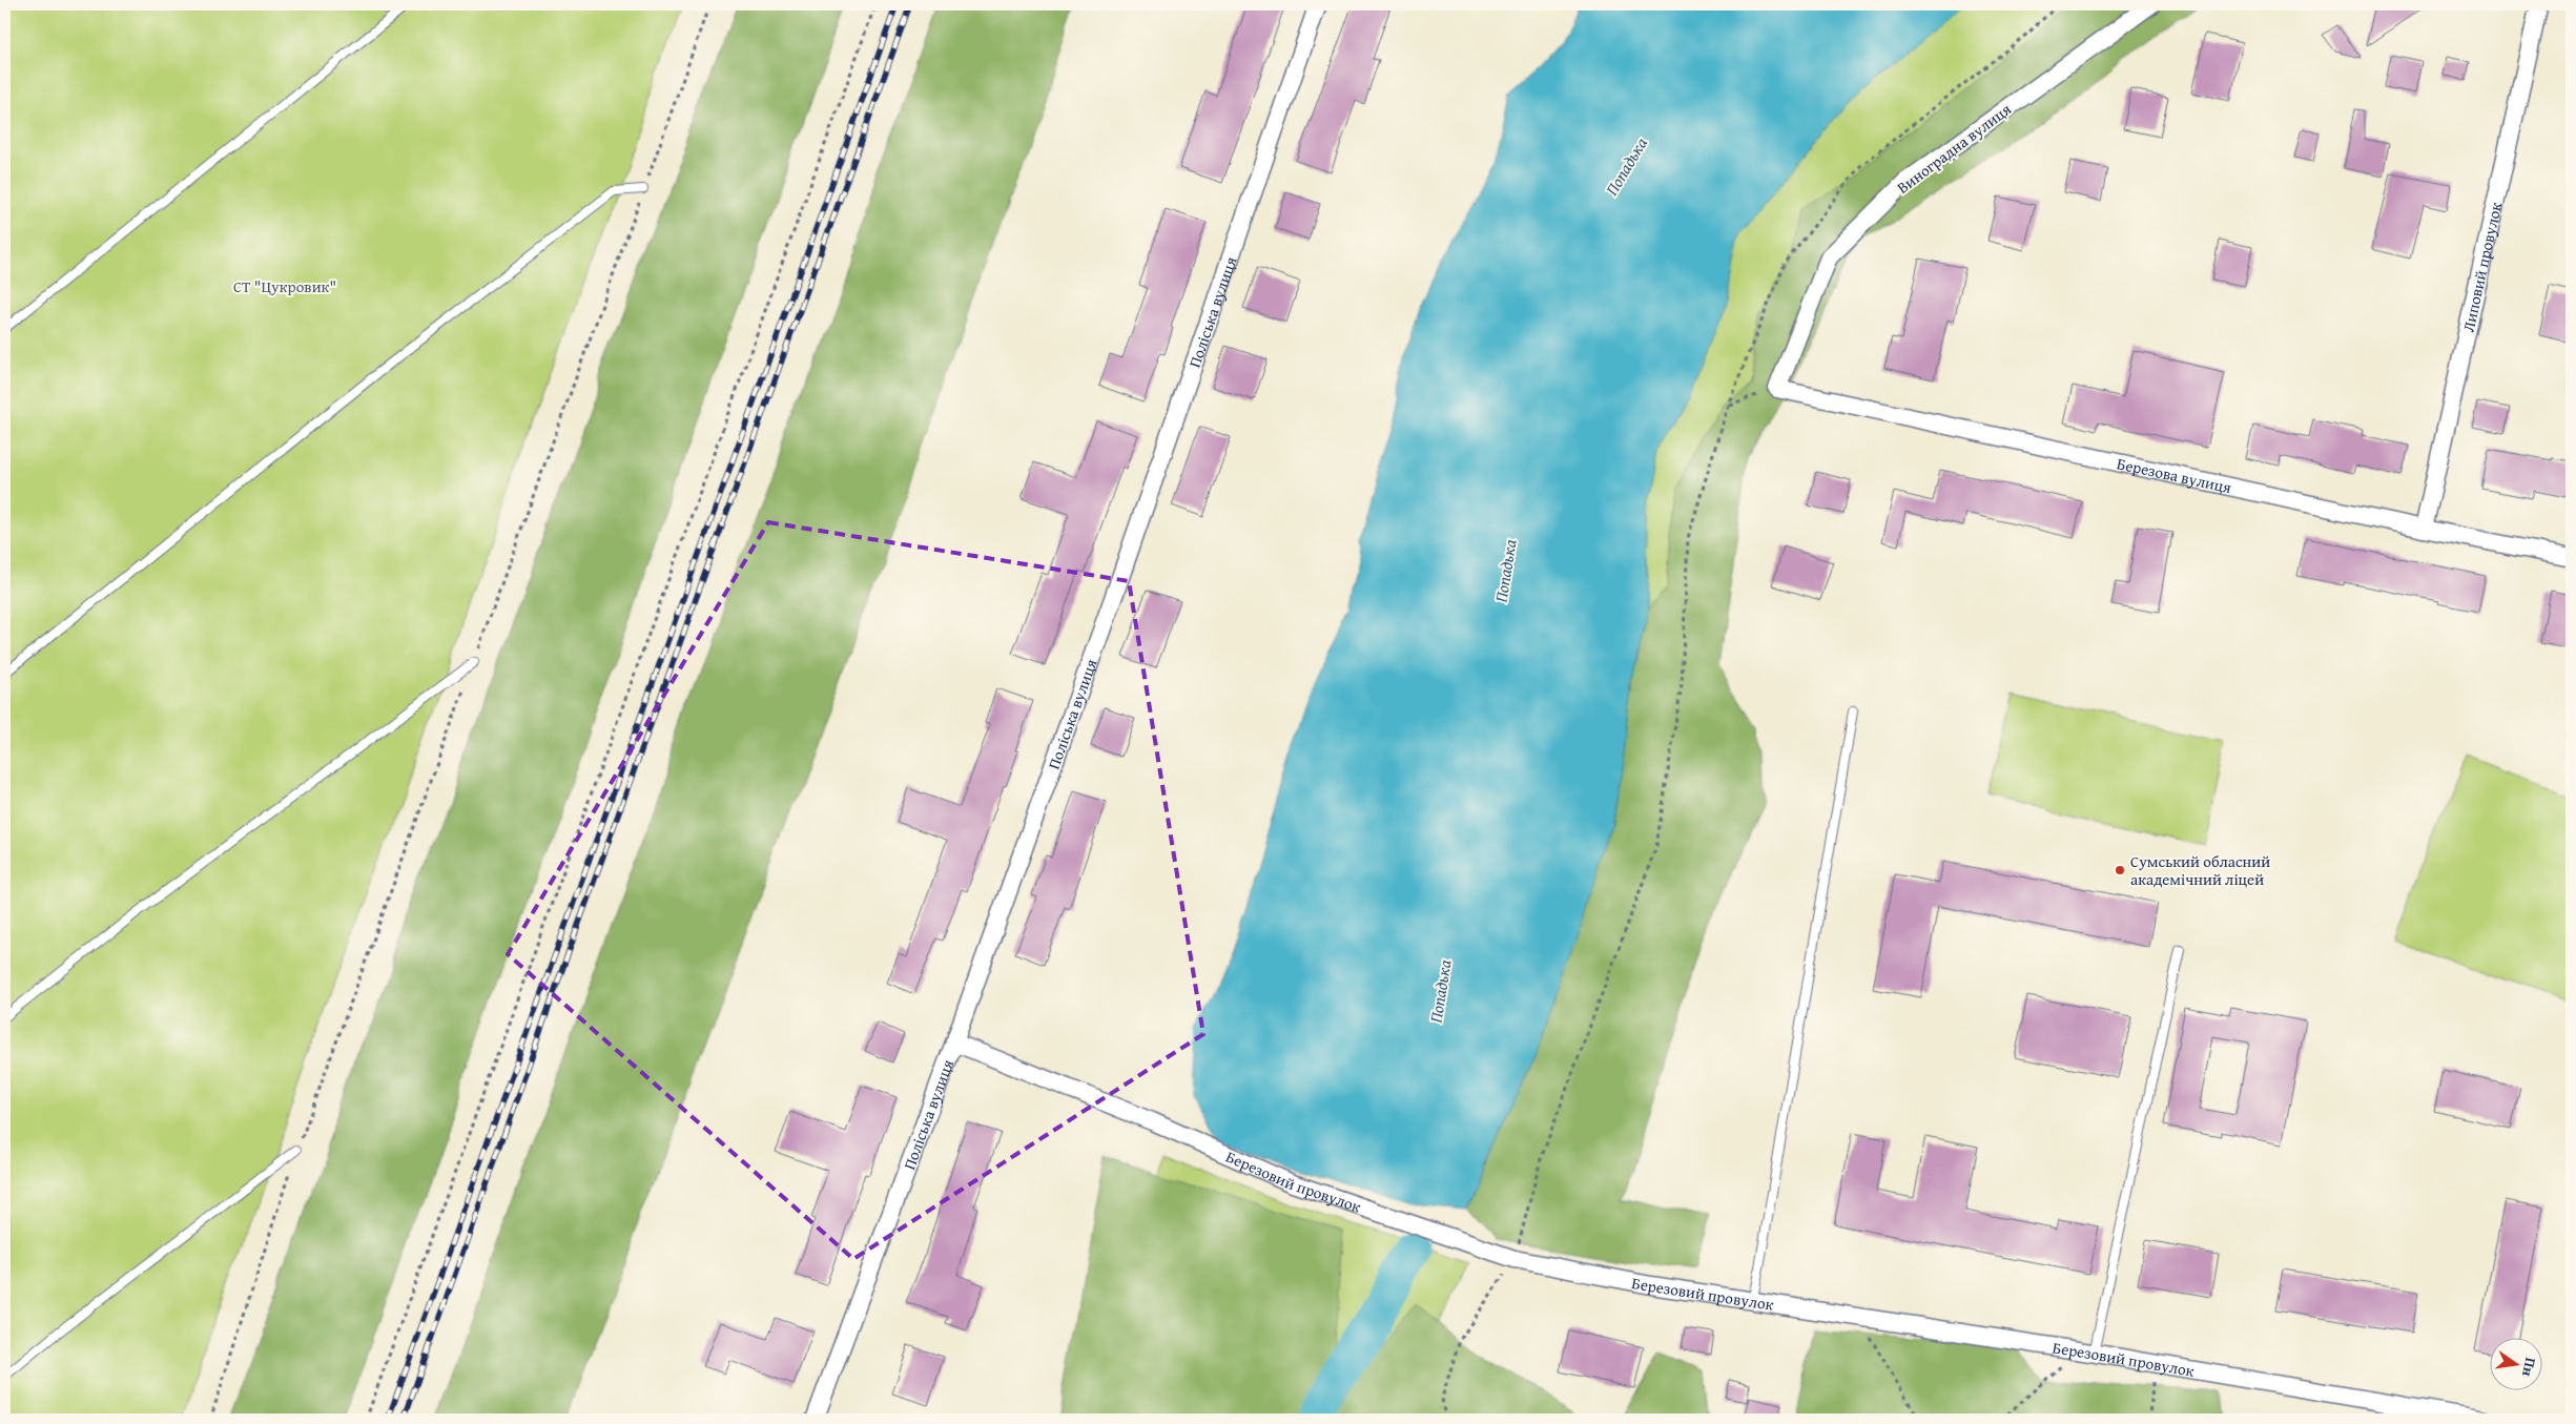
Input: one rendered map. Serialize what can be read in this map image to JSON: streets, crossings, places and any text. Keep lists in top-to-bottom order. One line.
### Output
{"streets":{"street":["Виноградна вулиця","Липовий провулок","Поліська вулиця","Березова вулиця","Березовий провулок"]},"crossings":[["Виноградна вулиця","Березова вулиця"],["Липовий провулок","Березова вулиця"],["Поліська вулиця","Березовий провулок"]],"water":["Попадька"],"parks":["СТ \"Цукровик\""],"places":["Сумський обласний академічний ліцей"],"north":"right"}
